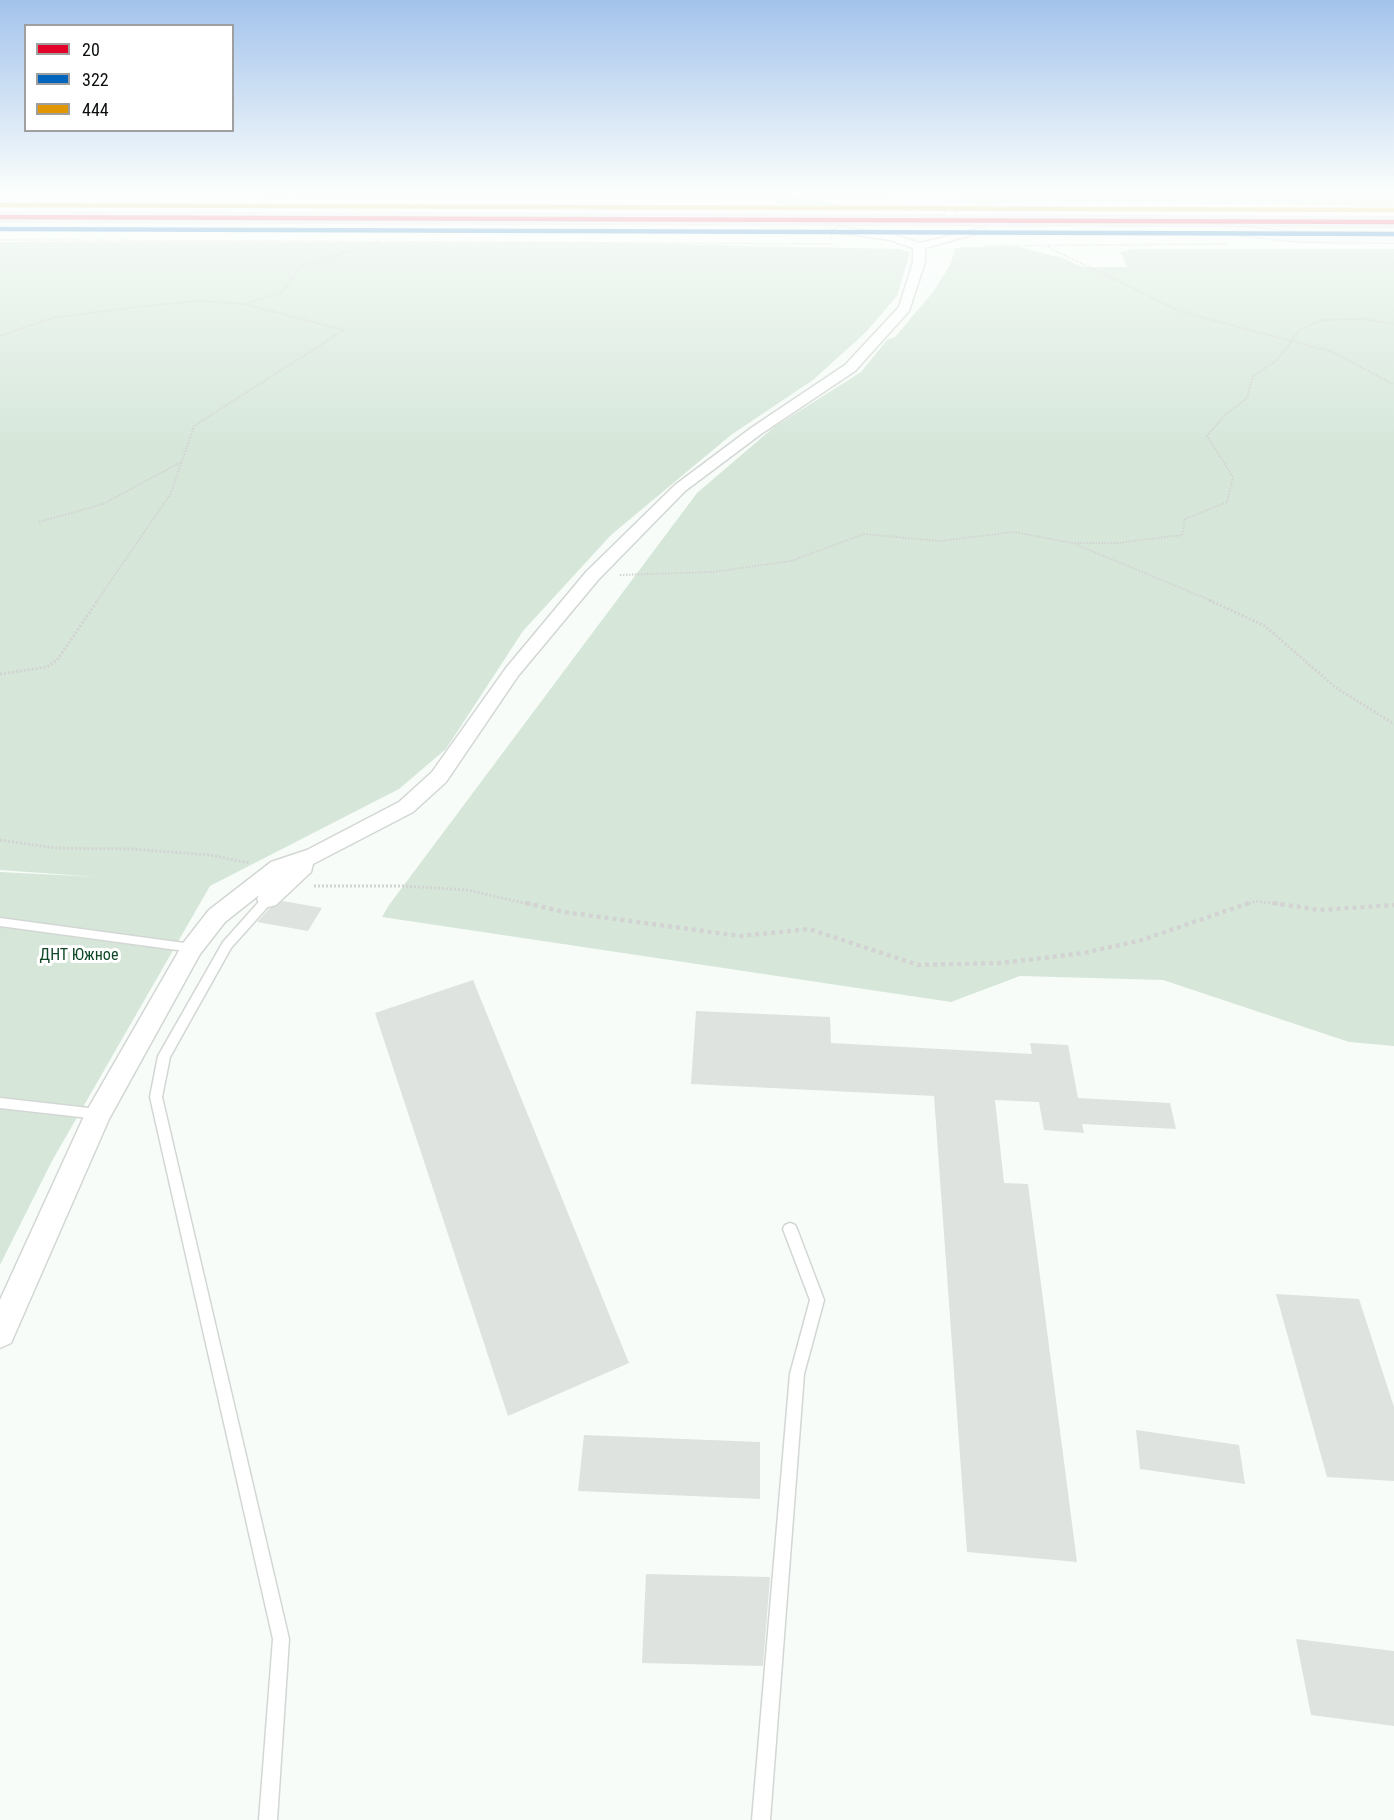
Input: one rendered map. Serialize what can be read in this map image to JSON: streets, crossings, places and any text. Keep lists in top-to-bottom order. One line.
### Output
{"parks":["ДНТ Южное"],"legend":["20","322","444"]}
